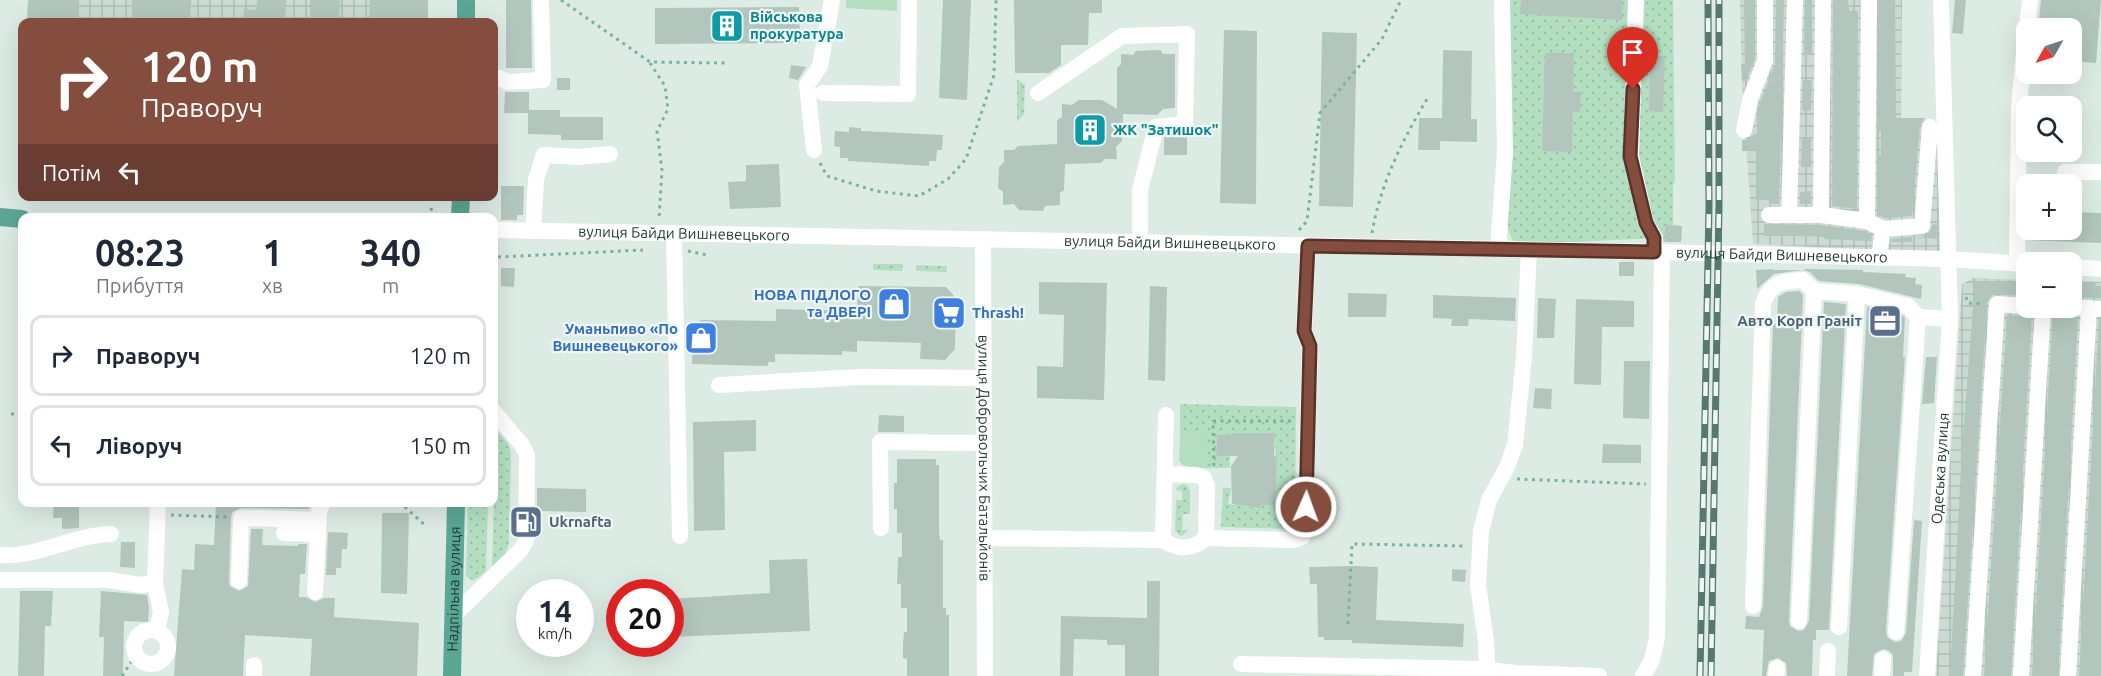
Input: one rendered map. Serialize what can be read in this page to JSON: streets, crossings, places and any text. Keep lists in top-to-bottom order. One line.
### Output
{"streets":{"main road":["Надпільна вулиця"],"street":["вулиця Байди Вишневецького","вулиця Добровольчих Батальйонів","Одеська вулиця"]},"crossings":[["вулиця Байди Вишневецького","вулиця Добровольчих Батальйонів"],["вулиця Байди Вишневецького","Одеська вулиця"]],"places":{"building":["Військова прокуратура","ЖК \"Затишок\""],"shop":["НОВА ПІДЛОГО та ДВЕРІ","Уманьпиво «По Вишневецького»"],"supermarket":["Thrash!"],"office":["Авто Корп Граніт"],"fuel station":["Ukrnafta"]},"north":"bottom left","page":{"map_buttons":["+","−"],"turn":["120 m","Праворуч"],"then":"Потім","eta":["08:23","Прибуття","1","хв","340","m"],"list":[{"name":"Праворуч","value":"120 m"},{"name":"Ліворуч","value":"150 m"}],"speed":"14 km/h","limit":"20"}}
